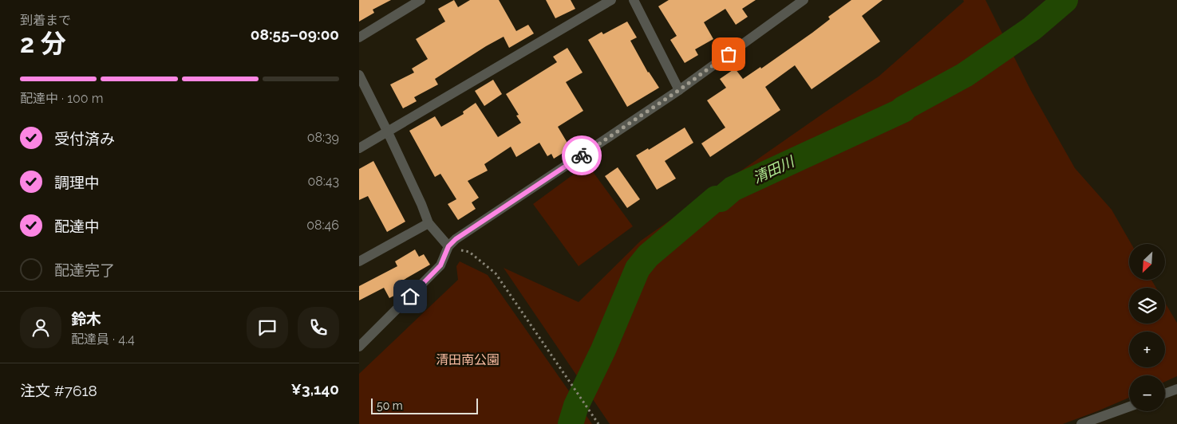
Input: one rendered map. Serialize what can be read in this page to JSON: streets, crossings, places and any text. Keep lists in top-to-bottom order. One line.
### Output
{"water":["清田川"],"parks":["清田南公園"],"scale_bar":"50 m","north":"bottom left","page":{"heading":["2 分","到着まで","08:55–09:00"],"panel":["鈴木","配達員 · 4.4","注文 #7618","¥3,140"],"bar":"配達中 · 100 m","list":[["受付済み","08:39"],["調理中","08:43"],["配達中","08:46"],"配達完了"],"map_buttons":["+","−"],"scale":"50 m"}}
